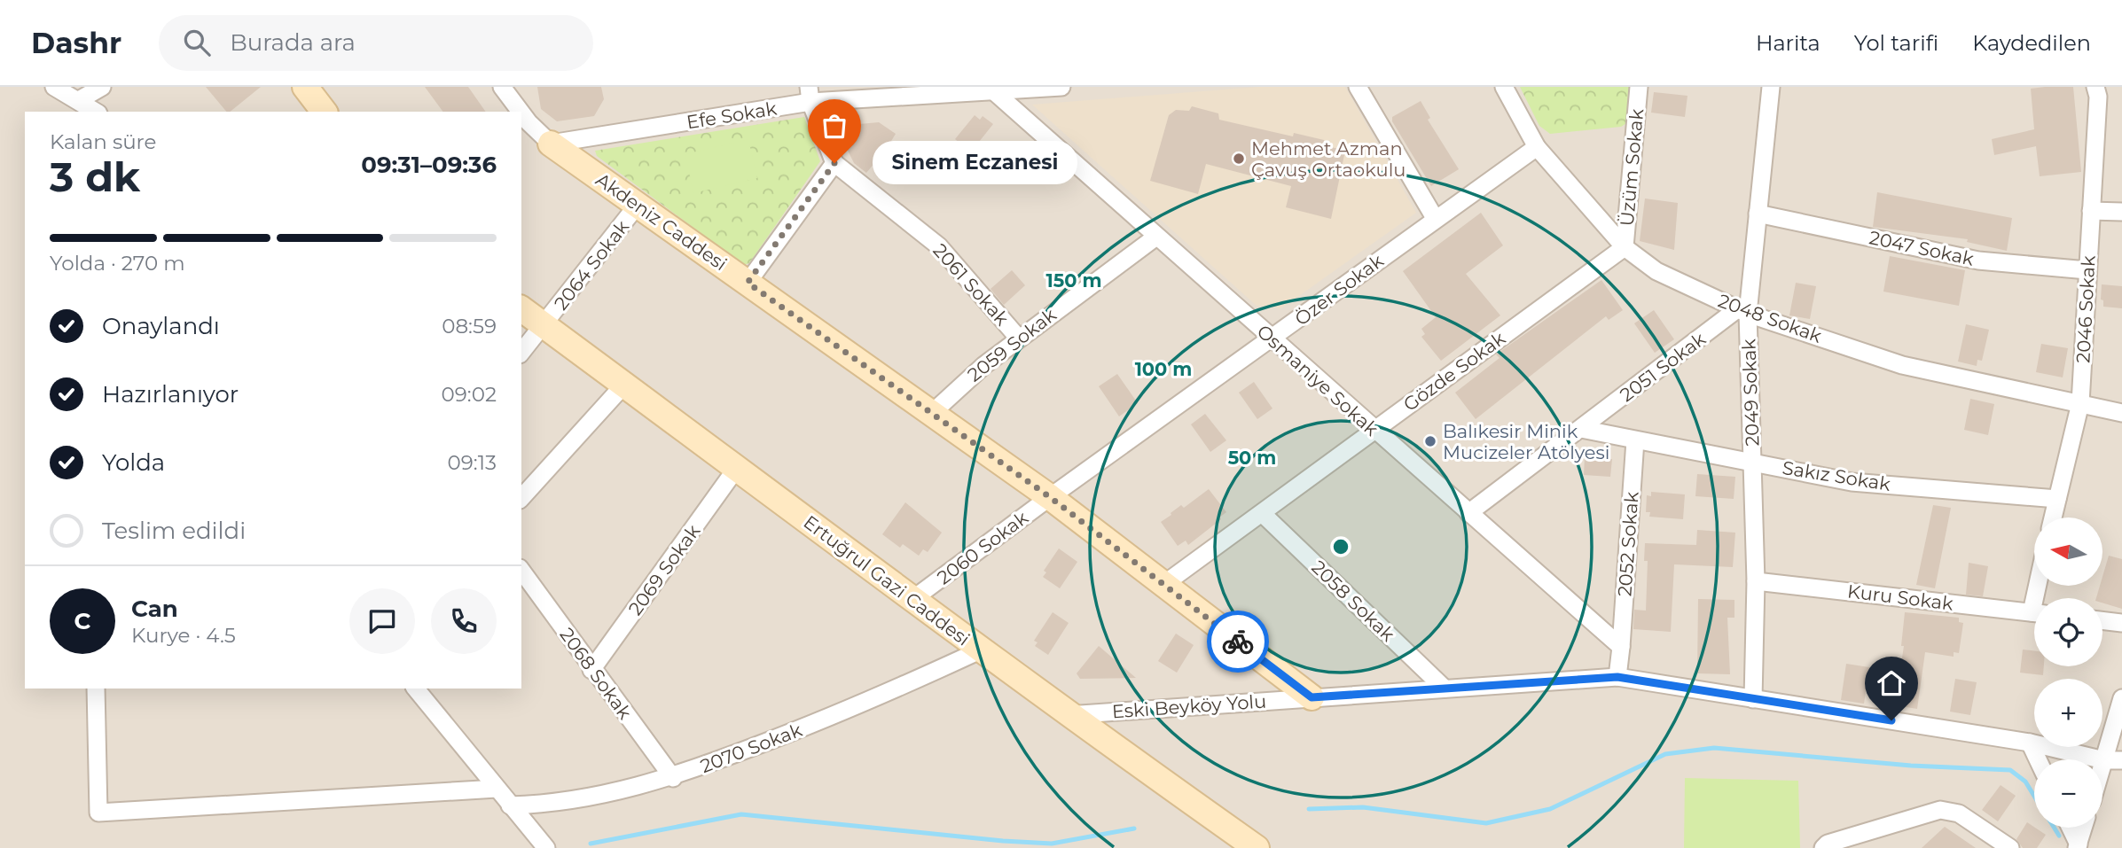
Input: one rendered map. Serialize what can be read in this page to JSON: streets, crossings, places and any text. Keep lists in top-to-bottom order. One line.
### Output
{"streets":{"main road":["Akdeniz Caddesi","Ertuğrul Gazi Caddesi"],"street":["Efe Sokak","Üzüm Sokak","2047 Sokak","2064 Sokak","2061 Sokak","Özer Sokak","2046 Sokak","2048 Sokak","2059 Sokak","2051 Sokak","Gözde Sokak","Osmaniye Sokak","2049 Sokak","Sakız Sokak","2052 Sokak","2060 Sokak","2069 Sokak","Kuru Sokak","2058 Sokak","2068 Sokak","Eski Beyköy Yolu","2070 Sokak"]},"crossings":[["Efe Sokak","Akdeniz Caddesi"],["Efe Sokak","Osmaniye Sokak"],["Üzüm Sokak","2048 Sokak"],["Üzüm Sokak","Gözde Sokak"],["Akdeniz Caddesi","2064 Sokak"],["Akdeniz Caddesi","Özer Sokak"],["Akdeniz Caddesi","2059 Sokak"],["Akdeniz Caddesi","Gözde Sokak"],["Akdeniz Caddesi","2060 Sokak"],["Akdeniz Caddesi","Eski Beyköy Yolu"],["2047 Sokak","2046 Sokak"],["2047 Sokak","2049 Sokak"],["2064 Sokak","Ertuğrul Gazi Caddesi"],["2061 Sokak","2059 Sokak"],["Özer Sokak","2048 Sokak"],["Özer Sokak","Osmaniye Sokak"],["Özer Sokak","2060 Sokak"],["2046 Sokak","2048 Sokak"],["2046 Sokak","Sakız Sokak"],["2048 Sokak","2051 Sokak"],["2048 Sokak","Gözde Sokak"],["2048 Sokak","2049 Sokak"],["2059 Sokak","Osmaniye Sokak"],["2051 Sokak","Osmaniye Sokak"],["2051 Sokak","2049 Sokak"],["2051 Sokak","Sakız Sokak"],["Gözde Sokak","Osmaniye Sokak"],["Gözde Sokak","2058 Sokak"],["Osmaniye Sokak","2052 Sokak"],["2049 Sokak","Sakız Sokak"],["2049 Sokak","Kuru Sokak"],["2049 Sokak","Eski Beyköy Yolu"],["Sakız Sokak","2052 Sokak"],["2060 Sokak","Ertuğrul Gazi Caddesi"],["2069 Sokak","Ertuğrul Gazi Caddesi"],["2069 Sokak","2068 Sokak"],["Ertuğrul Gazi Caddesi","Eski Beyköy Yolu"],["Ertuğrul Gazi Caddesi","2070 Sokak"],["2058 Sokak","Eski Beyköy Yolu"],["2068 Sokak","2070 Sokak"]],"places":["Mehmet Azman Çavuş Ortaokulu","Sinem Eczanesi","Balıkesir Minik Mucizeler Atölyesi"],"north":"left","page":{"header":"Dashr","search":"Burada ara","nav":["Harita","Yol tarifi","Kaydedilen"],"heading":["3 dk","Kalan süre","09:31–09:36"],"panel":["Can","Kurye · 4.5"],"bubble":"Sinem Eczanesi","bar":"Yolda · 270 m","list":[["Onaylandı","08:59"],["Hazırlanıyor","09:02"],["Yolda","09:13"],"Teslim edildi"],"map_buttons":["+","−"],"round":"C"},"rings":["150 m","100 m","50 m"]}
